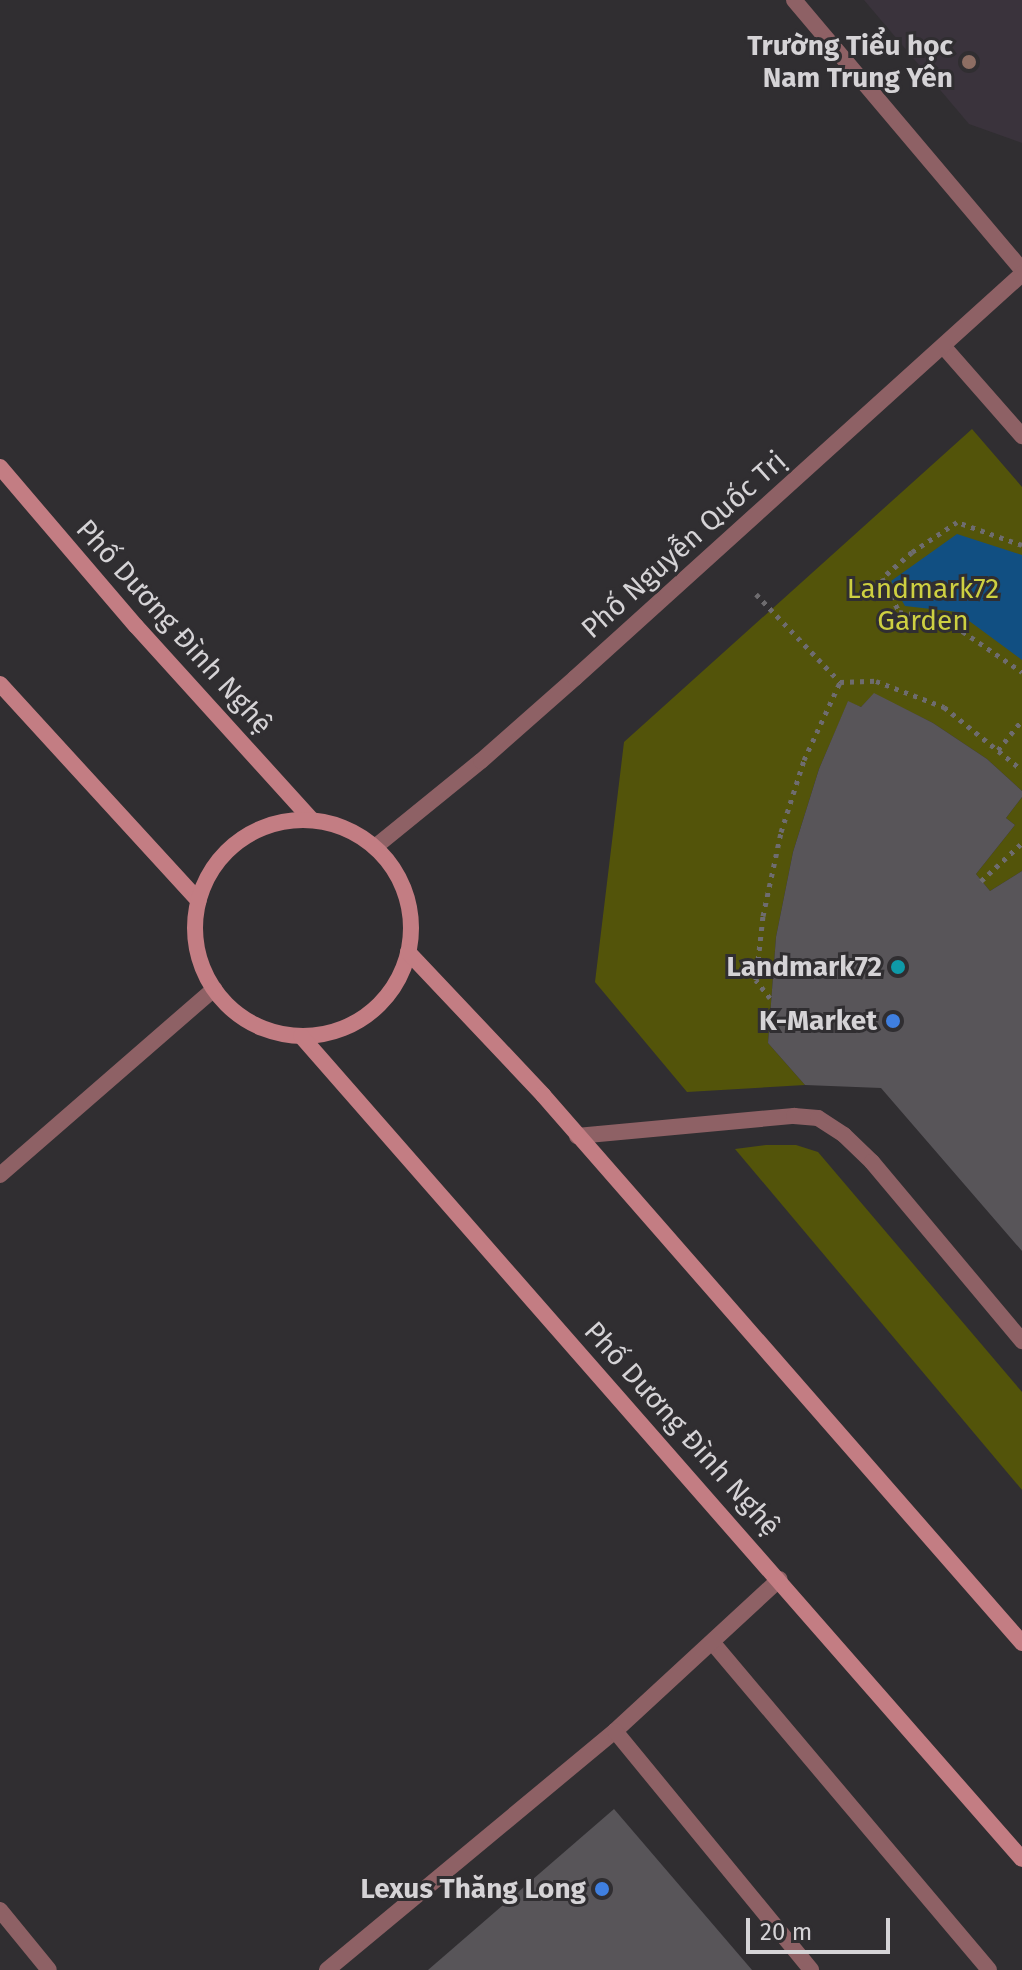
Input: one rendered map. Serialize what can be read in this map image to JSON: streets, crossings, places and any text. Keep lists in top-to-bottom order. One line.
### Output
{"streets":{"main road":["Phố Dương Đình Nghệ"],"street":["Phố Nguyễn Quốc Trị"]},"crossings":[["Phố Nguyễn Quốc Trị","Phố Dương Đình Nghệ"]],"parks":["Landmark72 Garden"],"places":["Trường Tiểu học Nam Trung Yên","Landmark72","K-Market","Lexus Thăng Long"],"scale_bar":"20 m"}
